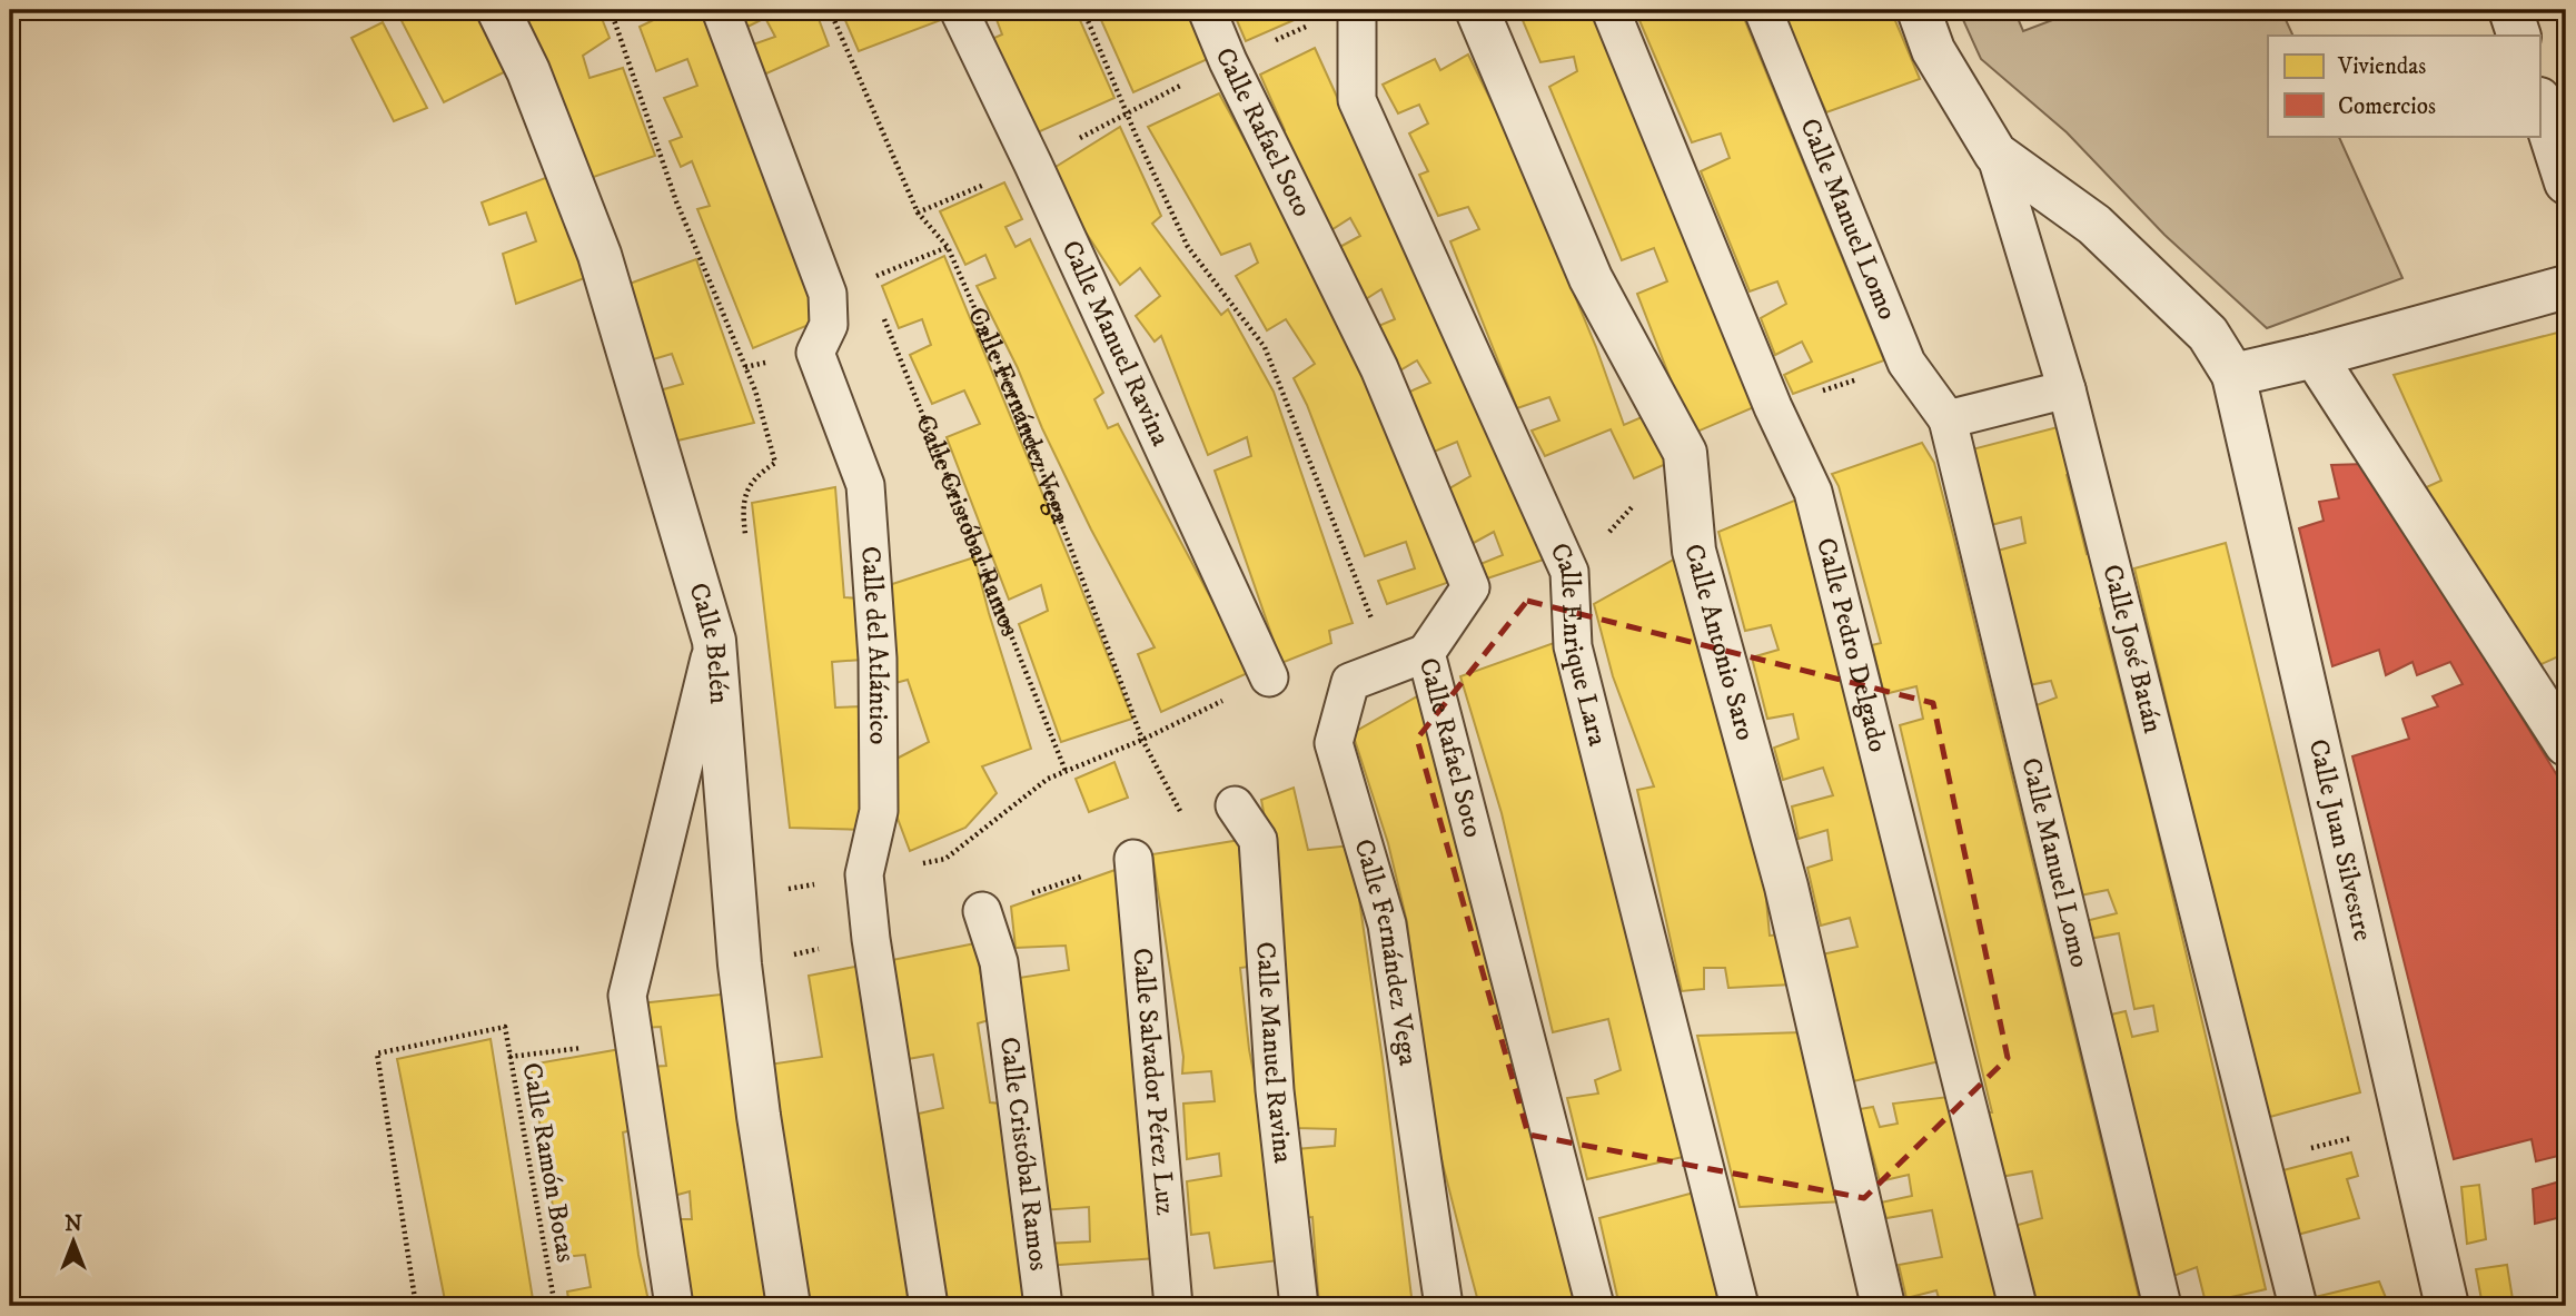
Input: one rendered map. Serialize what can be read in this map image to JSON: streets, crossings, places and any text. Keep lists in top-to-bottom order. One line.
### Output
{"streets":{"street":["Calle Antonio Saro","Calle Belén","Calle José Batán","Calle Juan Silvestre"],"lane":["Calle Rafael Soto","Calle Manuel Lomo","Calle Manuel Ravina","Calle Fernández Vega","Calle Cristóbal Ramos","Calle del Atlántico","Calle Pedro Delgado","Calle Enrique Lara","Calle Salvador Pérez Luz"],"path":["Calle Ramón Botas"]},"crossings":[["Calle Rafael Soto","Calle Fernández Vega"],["Calle José Batán","Calle Juan Silvestre"]],"legend":["Viviendas","Comercios"],"north":"top"}
